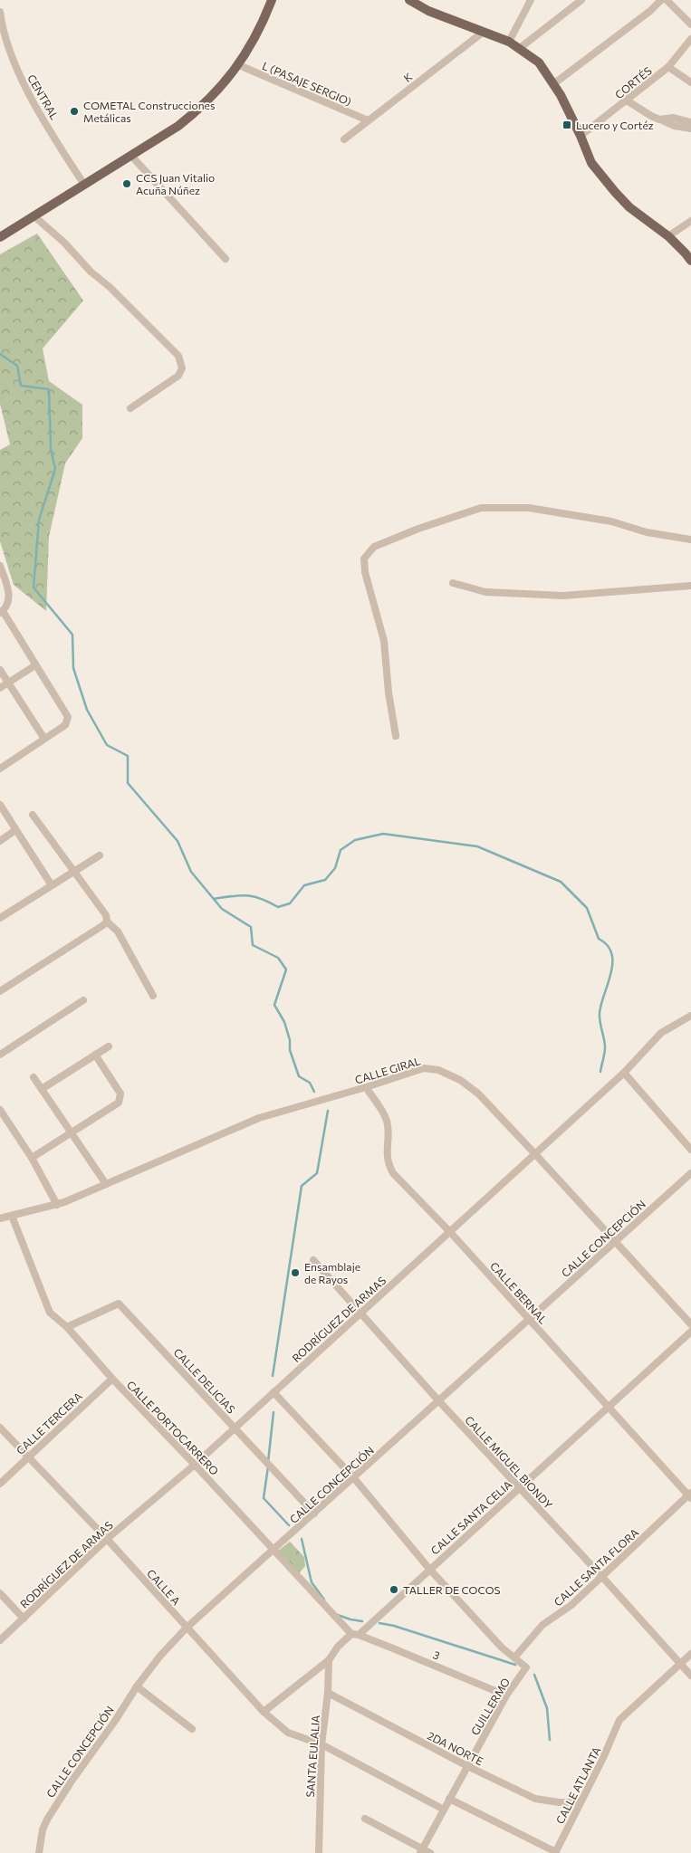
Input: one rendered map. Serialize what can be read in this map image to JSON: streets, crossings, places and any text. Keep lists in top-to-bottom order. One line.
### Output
{"streets":{"street":["K","CORTÉS","L (PASAJE SERGIO)","CENTRAL","CALLE GIRAL","CALLE CONCEPCIÓN","CALLE BERNAL","RODRÍGUEZ DE ARMAS","CALLE DELICIAS","CALLE TERCERA","CALLE PORTOCARRERO","CALLE MIGUEL BIONDY","CALLE SANTA CELIA","CALLE SANTA FLORA","CALLE A","3","GUILLERMO","2DA NORTE","SANTA EULALIA","CALLE ATLANTA"]},"crossings":[["K","L (PASAJE SERGIO)"],["CALLE GIRAL","CALLE CONCEPCIÓN"],["CALLE GIRAL","CALLE BERNAL"],["CALLE GIRAL","RODRÍGUEZ DE ARMAS"],["CALLE GIRAL","CALLE PORTOCARRERO"],["CALLE CONCEPCIÓN","CALLE BERNAL"],["CALLE CONCEPCIÓN","CALLE DELICIAS"],["CALLE CONCEPCIÓN","CALLE PORTOCARRERO"],["CALLE CONCEPCIÓN","CALLE MIGUEL BIONDY"],["CALLE CONCEPCIÓN","CALLE A"],["CALLE BERNAL","RODRÍGUEZ DE ARMAS"],["CALLE BERNAL","CALLE SANTA CELIA"],["CALLE BERNAL","CALLE SANTA FLORA"],["RODRÍGUEZ DE ARMAS","CALLE DELICIAS"],["RODRÍGUEZ DE ARMAS","CALLE PORTOCARRERO"],["RODRÍGUEZ DE ARMAS","CALLE MIGUEL BIONDY"],["RODRÍGUEZ DE ARMAS","CALLE A"],["CALLE DELICIAS","CALLE PORTOCARRERO"],["CALLE TERCERA","CALLE PORTOCARRERO"],["CALLE TERCERA","CALLE A"],["CALLE PORTOCARRERO","CALLE SANTA CELIA"],["CALLE PORTOCARRERO","3"],["CALLE MIGUEL BIONDY","CALLE SANTA CELIA"],["CALLE MIGUEL BIONDY","CALLE SANTA FLORA"],["CALLE MIGUEL BIONDY","CALLE ATLANTA"],["CALLE SANTA CELIA","CALLE A"],["CALLE SANTA CELIA","3"],["CALLE SANTA CELIA","SANTA EULALIA"],["CALLE SANTA FLORA","GUILLERMO"],["CALLE A","GUILLERMO"],["CALLE A","SANTA EULALIA"],["3","GUILLERMO"],["GUILLERMO","2DA NORTE"],["2DA NORTE","SANTA EULALIA"],["2DA NORTE","CALLE ATLANTA"]],"places":{"other":["COMETAL Construcciones Metálicas","CCS Juan Vitalio Acuña Núñez","Ensamblaje de Rayos","TALLER DE COCOS"],"transit":["Lucero y Cortéz"]}}
